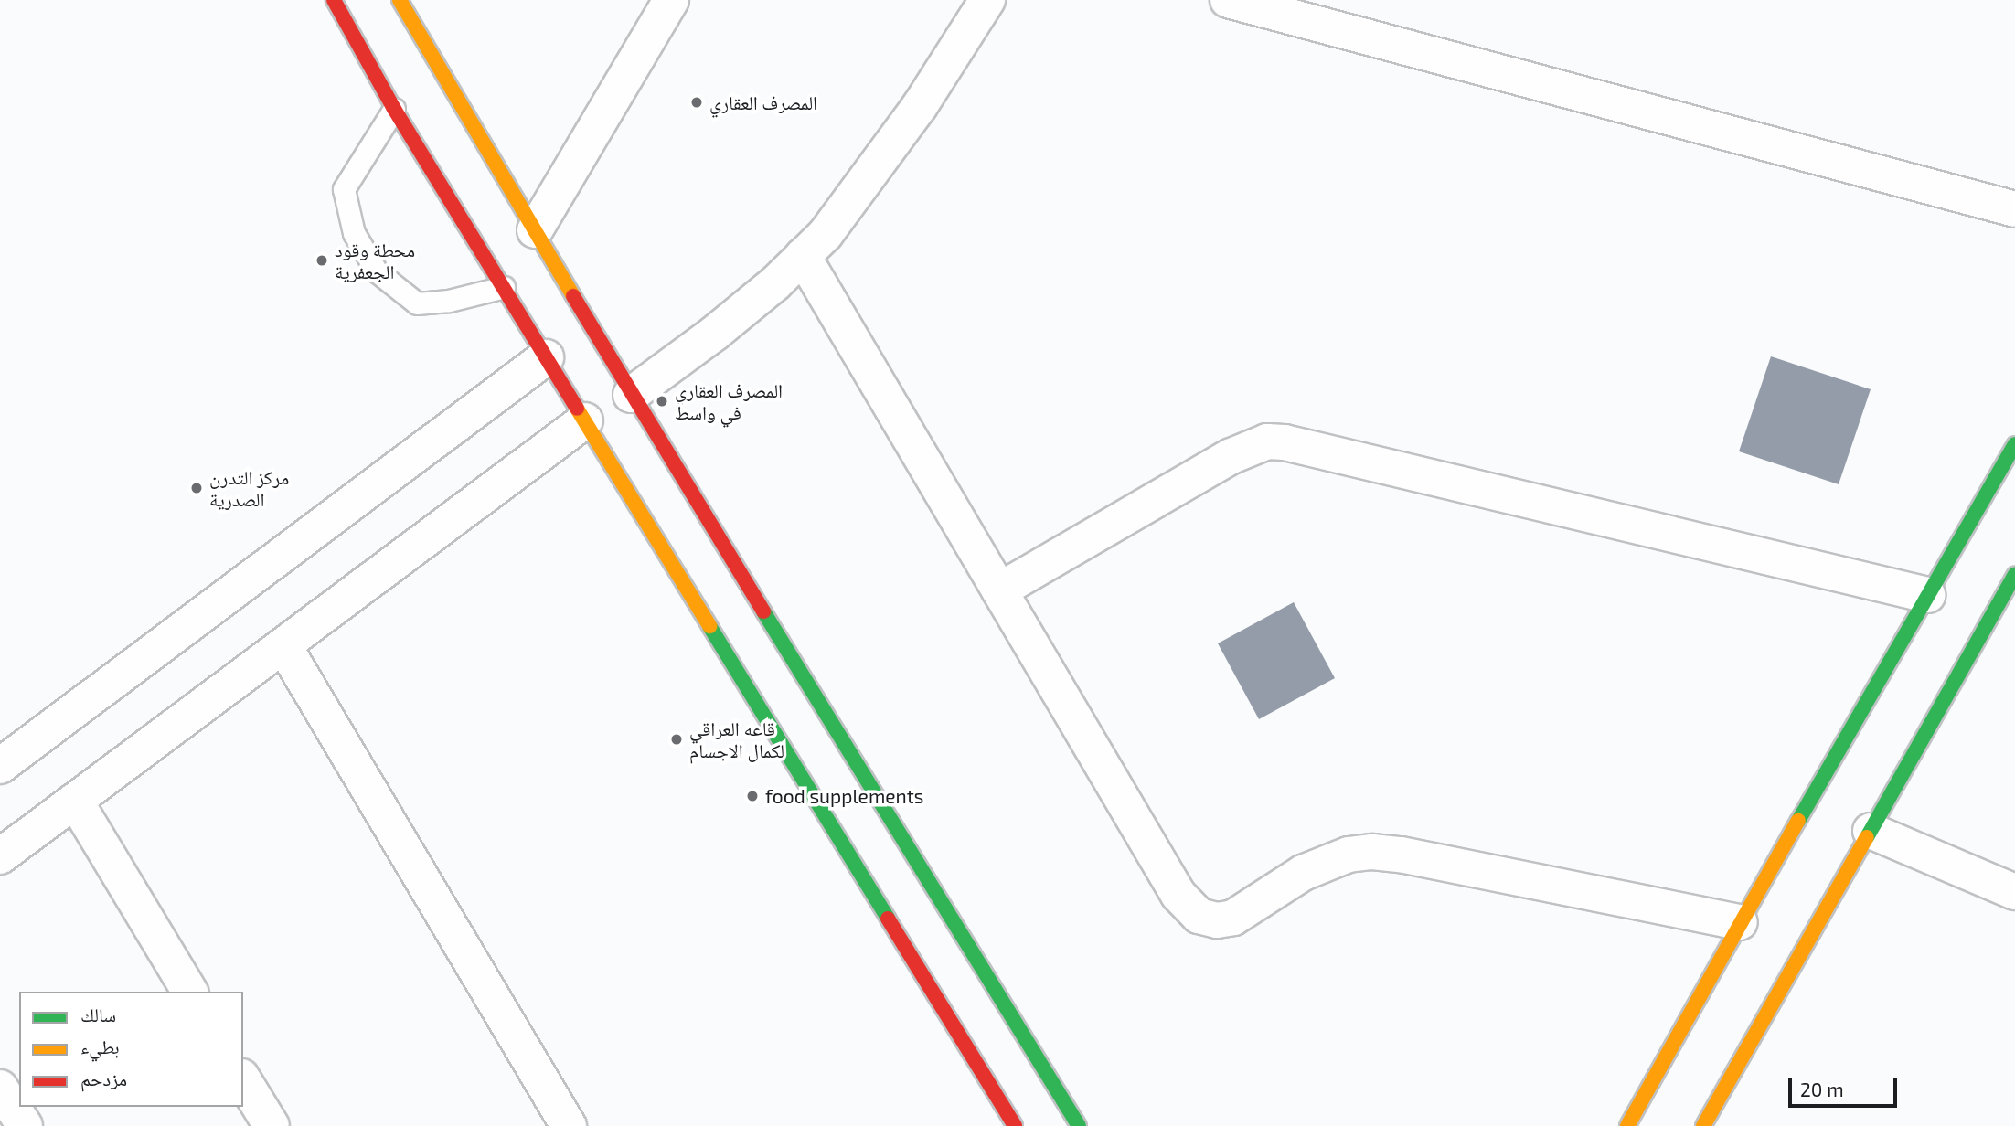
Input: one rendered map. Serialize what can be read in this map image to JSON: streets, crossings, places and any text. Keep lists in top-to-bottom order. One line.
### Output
{"places":["المصرف العقاري","محطة وقود الجعفرية","المصرف العقاري في واسط","مركز التدرن الصدرية","قاعه العراقي لكمال الاجسام","food supplements"],"legend":["سالك","بطيء","مزدحم"],"scale_bar":"20 m"}
